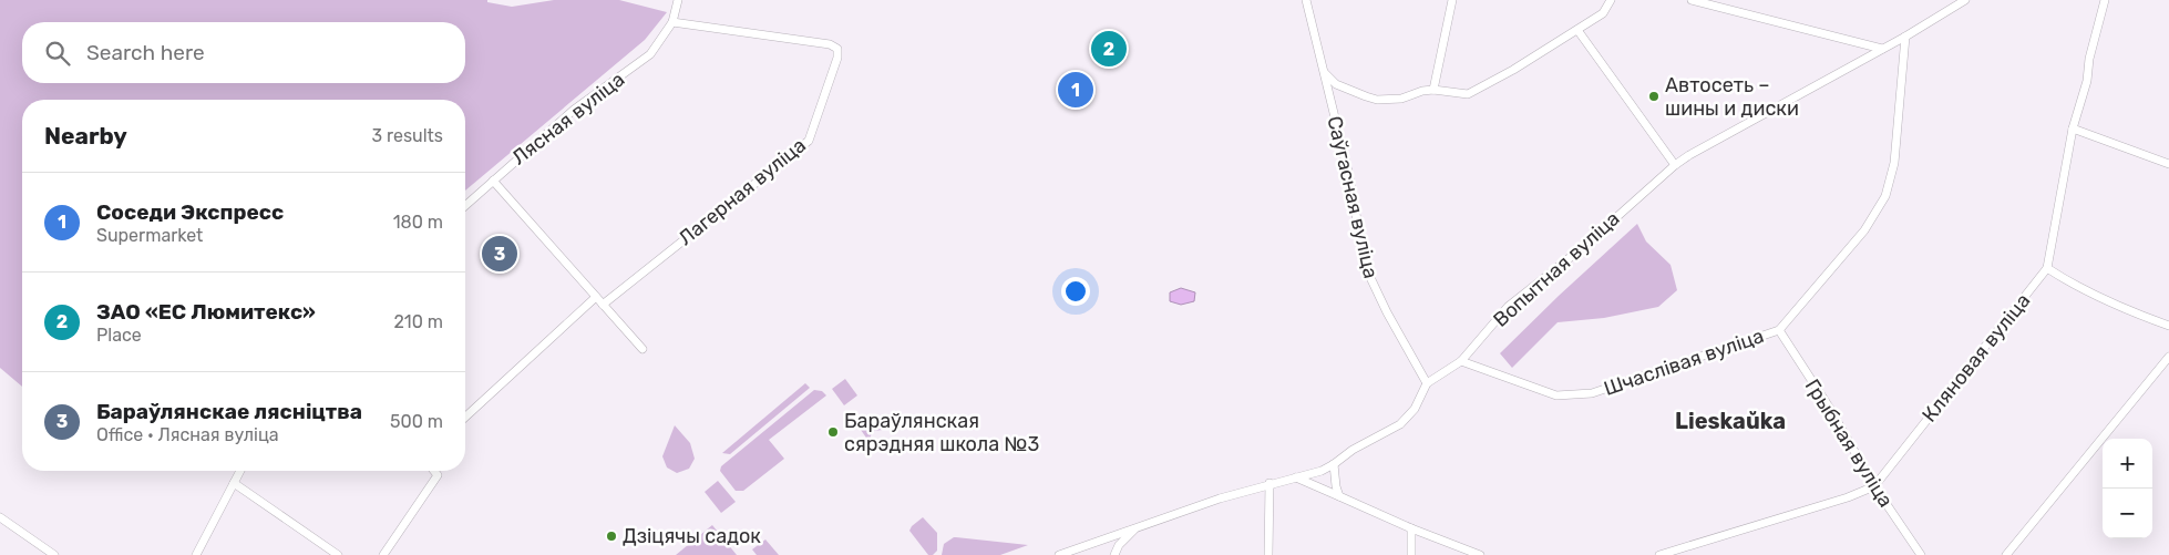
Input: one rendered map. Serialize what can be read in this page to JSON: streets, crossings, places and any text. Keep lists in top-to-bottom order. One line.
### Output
{"streets":{"street":["Лясная вуліца","Лагерная вуліца","Саўгасная вуліца","Вопытная вуліца","Кляновая вуліца","Шчаслівая вуліца","Грыбная вуліца"]},"crossings":[["Лясная вуліца","Лагерная вуліца"],["Саўгасная вуліца","Вопытная вуліца"],["Вопытная вуліца","Шчаслівая вуліца"],["Кляновая вуліца","Грыбная вуліца"],["Шчаслівая вуліца","Грыбная вуліца"]],"districts":["Lieskaŭka"],"places":["Автосеть – шины и диски","Бараўлянская сярэдняя школа №3","Дзіцячы садок"],"page":{"search":"Search here","pins":["2","1","3"],"heading":["Nearby","3 results"],"list":[{"mark":"1","name":"Соседи Экспресс","note":"Supermarket","value":"180 m"},{"mark":"2","name":"ЗАО «ЕС Люмитекс»","note":"Place","value":"210 m"},{"mark":"3","name":"Бараўлянскае лясніцтва","note":"Office · Лясная вуліца","value":"500 m"}],"map_buttons":["+","−"]}}
